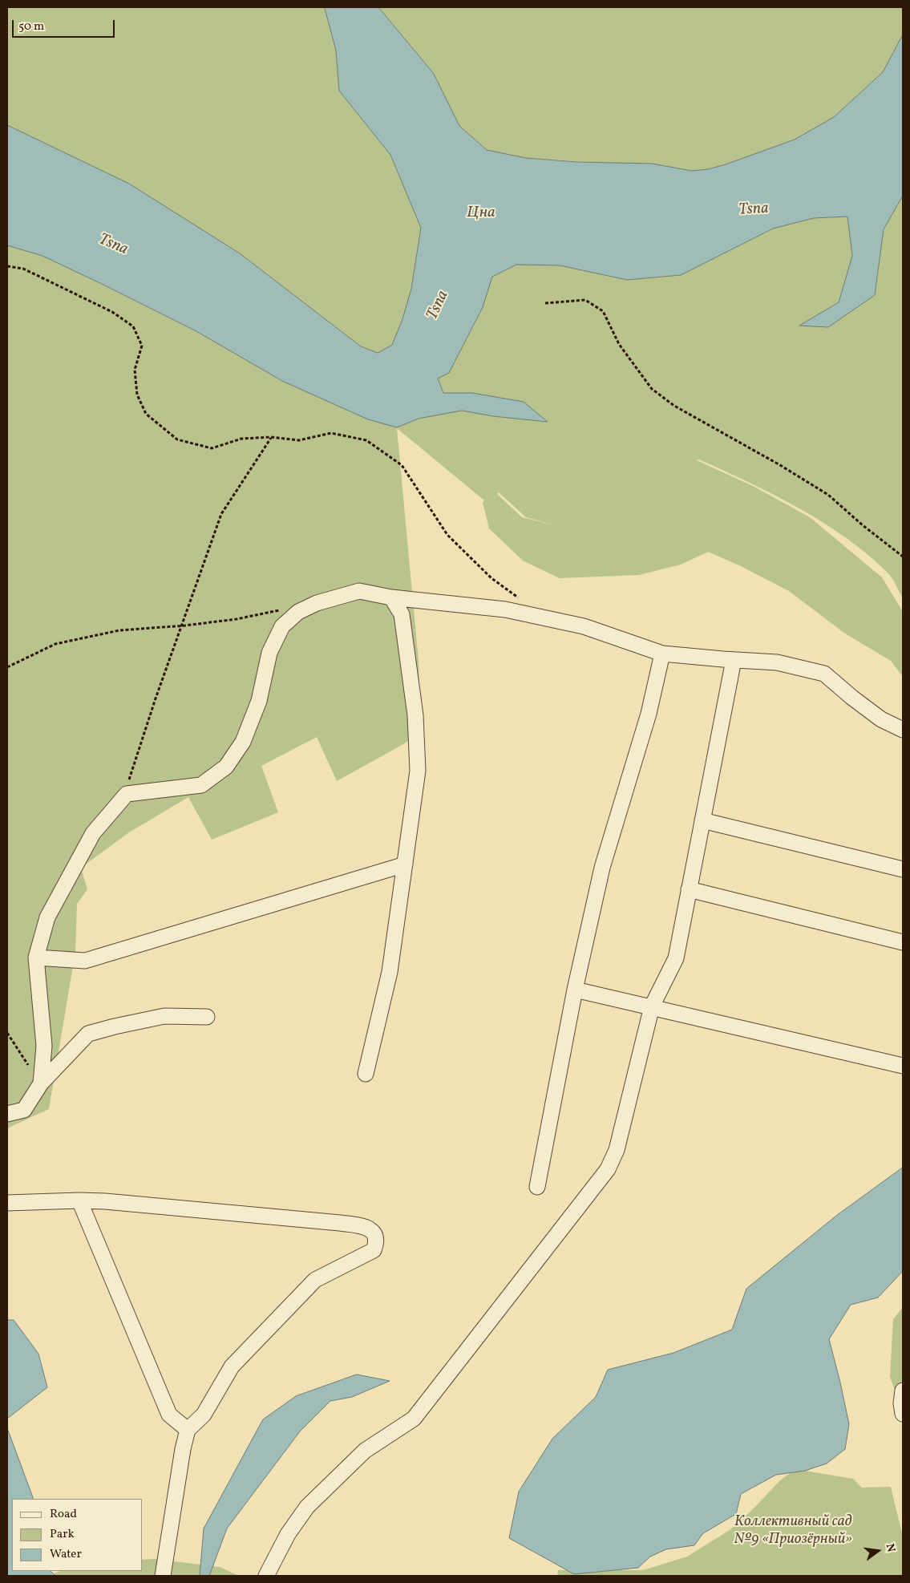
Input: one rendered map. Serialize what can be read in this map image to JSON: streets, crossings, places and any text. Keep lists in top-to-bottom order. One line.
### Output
{"water":["Tsna","Цна"],"parks":["Коллективный сад №9 «Приозёрный»"],"legend":["Road","Park","Water"],"scale_bar":"50 m","north":"right"}
